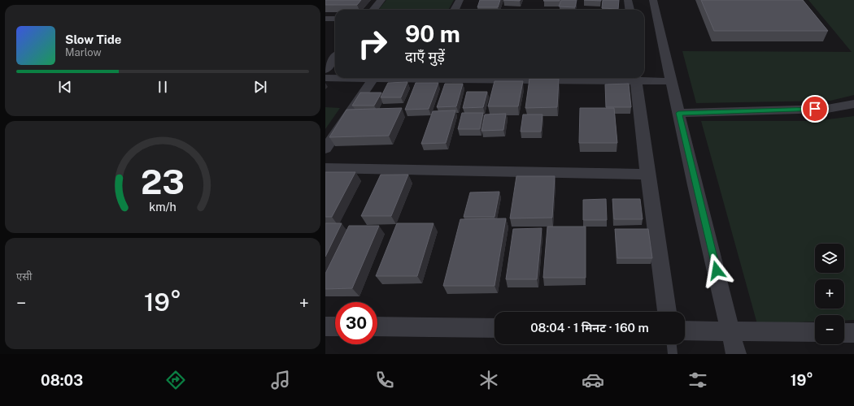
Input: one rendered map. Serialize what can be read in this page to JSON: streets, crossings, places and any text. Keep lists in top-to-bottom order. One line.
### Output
{"page":{"turn":["90 m","दाएँ मुड़ें"],"song":["Slow Tide","Marlow"],"tile":"एसी","map_buttons":["+","−"],"heat":["−","19°","+"],"limit":"30","trip":"08:04 · 1 मिनट · 160 m","tabs":["08:03","19°"],"gauge":["23","km/h"]}}
